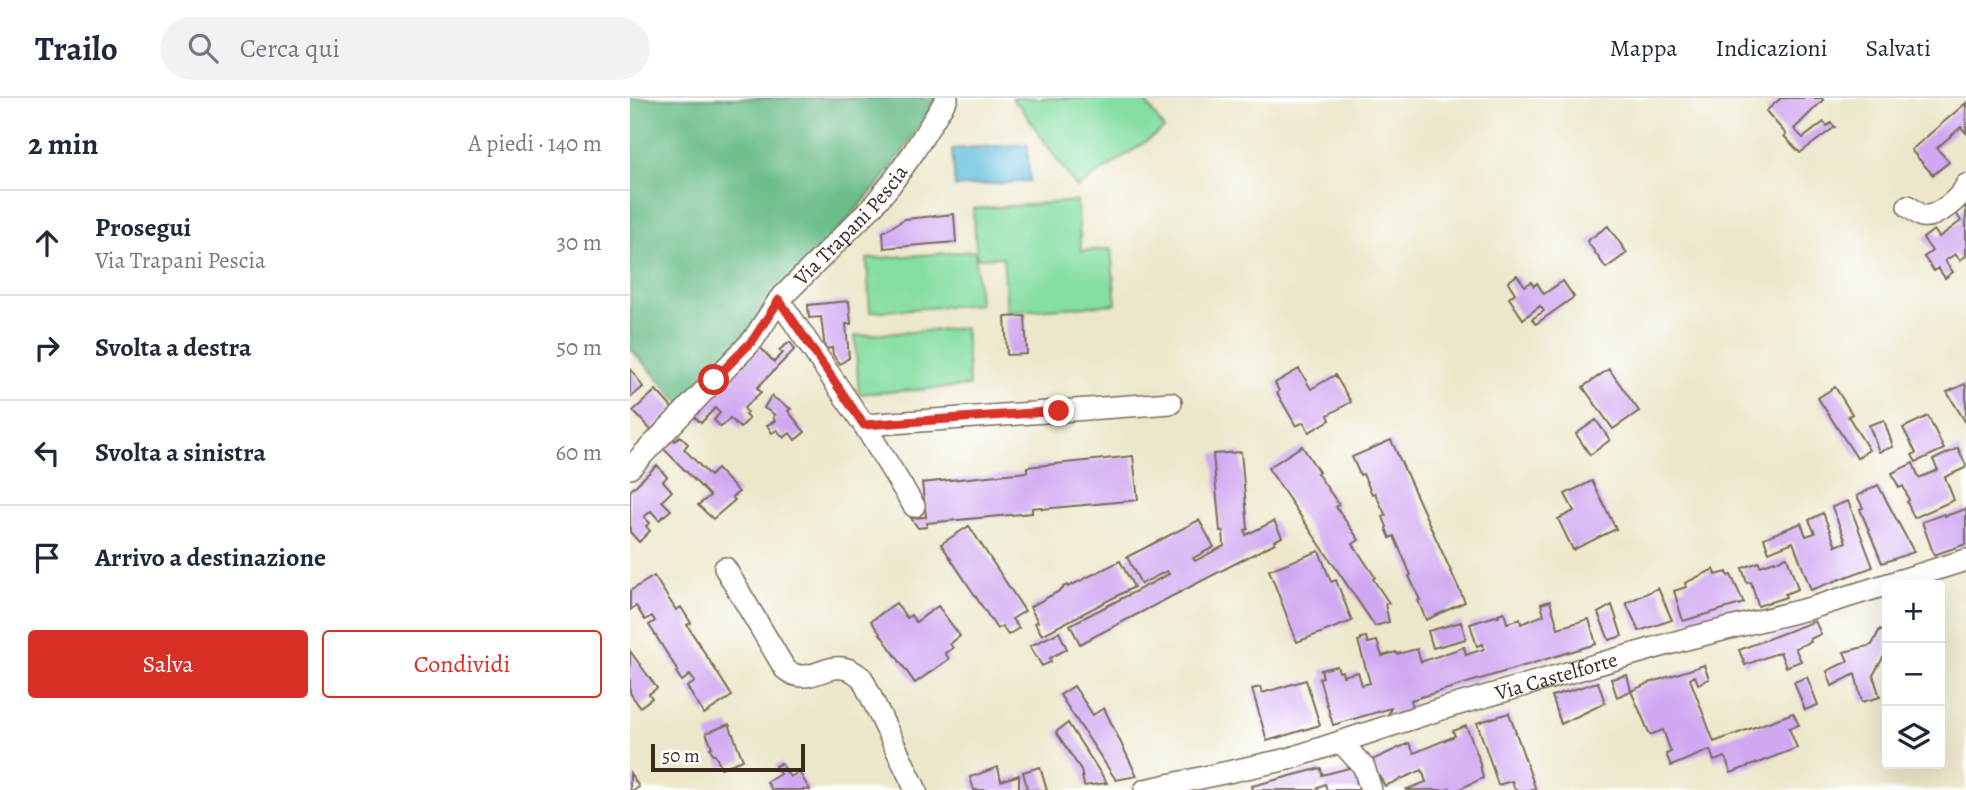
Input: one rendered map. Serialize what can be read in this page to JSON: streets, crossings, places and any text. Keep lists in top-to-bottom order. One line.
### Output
{"streets":{"street":["Via Trapani Pescia","Via Castelforte"]},"scale_bar":"50 m","page":{"header":"Trailo","search":"Cerca qui","nav":["Mappa","Indicazioni","Salvati"],"heading":["2 min","A piedi · 140 m"],"list":[["Prosegui","Via Trapani Pescia","30 m"],["Svolta a destra","50 m"],["Svolta a sinistra","60 m"],"Arrivo a destinazione"],"map_buttons":["+","−"],"buttons":["Salva","Condividi"],"scale":"50 m"}}
